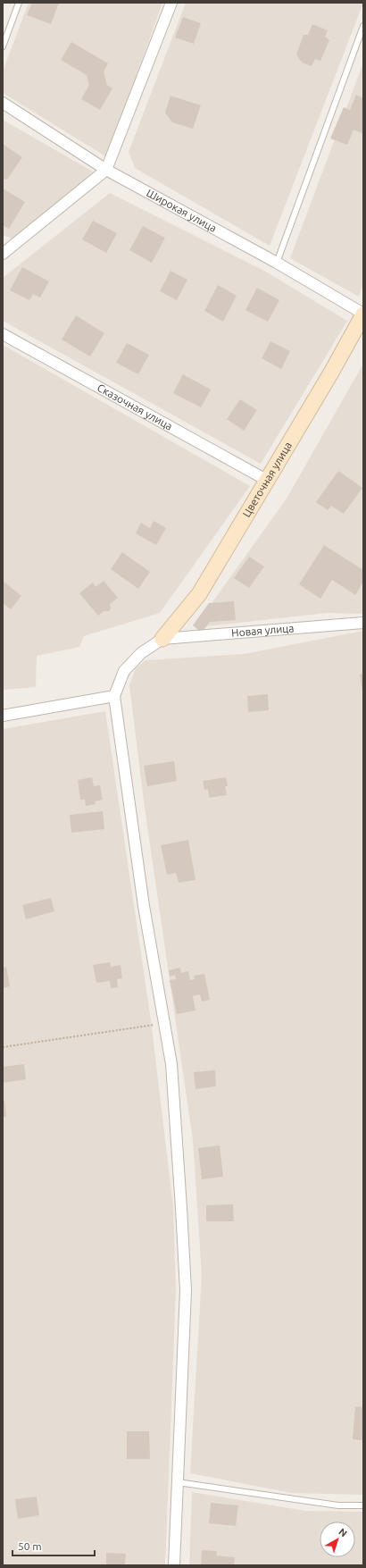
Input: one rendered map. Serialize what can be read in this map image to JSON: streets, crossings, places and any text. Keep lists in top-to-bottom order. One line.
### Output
{"streets":{"street":["Широкая улица","Сказочная улица","Цветочная улица","Новая улица"]},"crossings":[["Широкая улица","Цветочная улица"],["Сказочная улица","Цветочная улица"],["Цветочная улица","Новая улица"]],"scale_bar":"50 m","north":"top right"}
